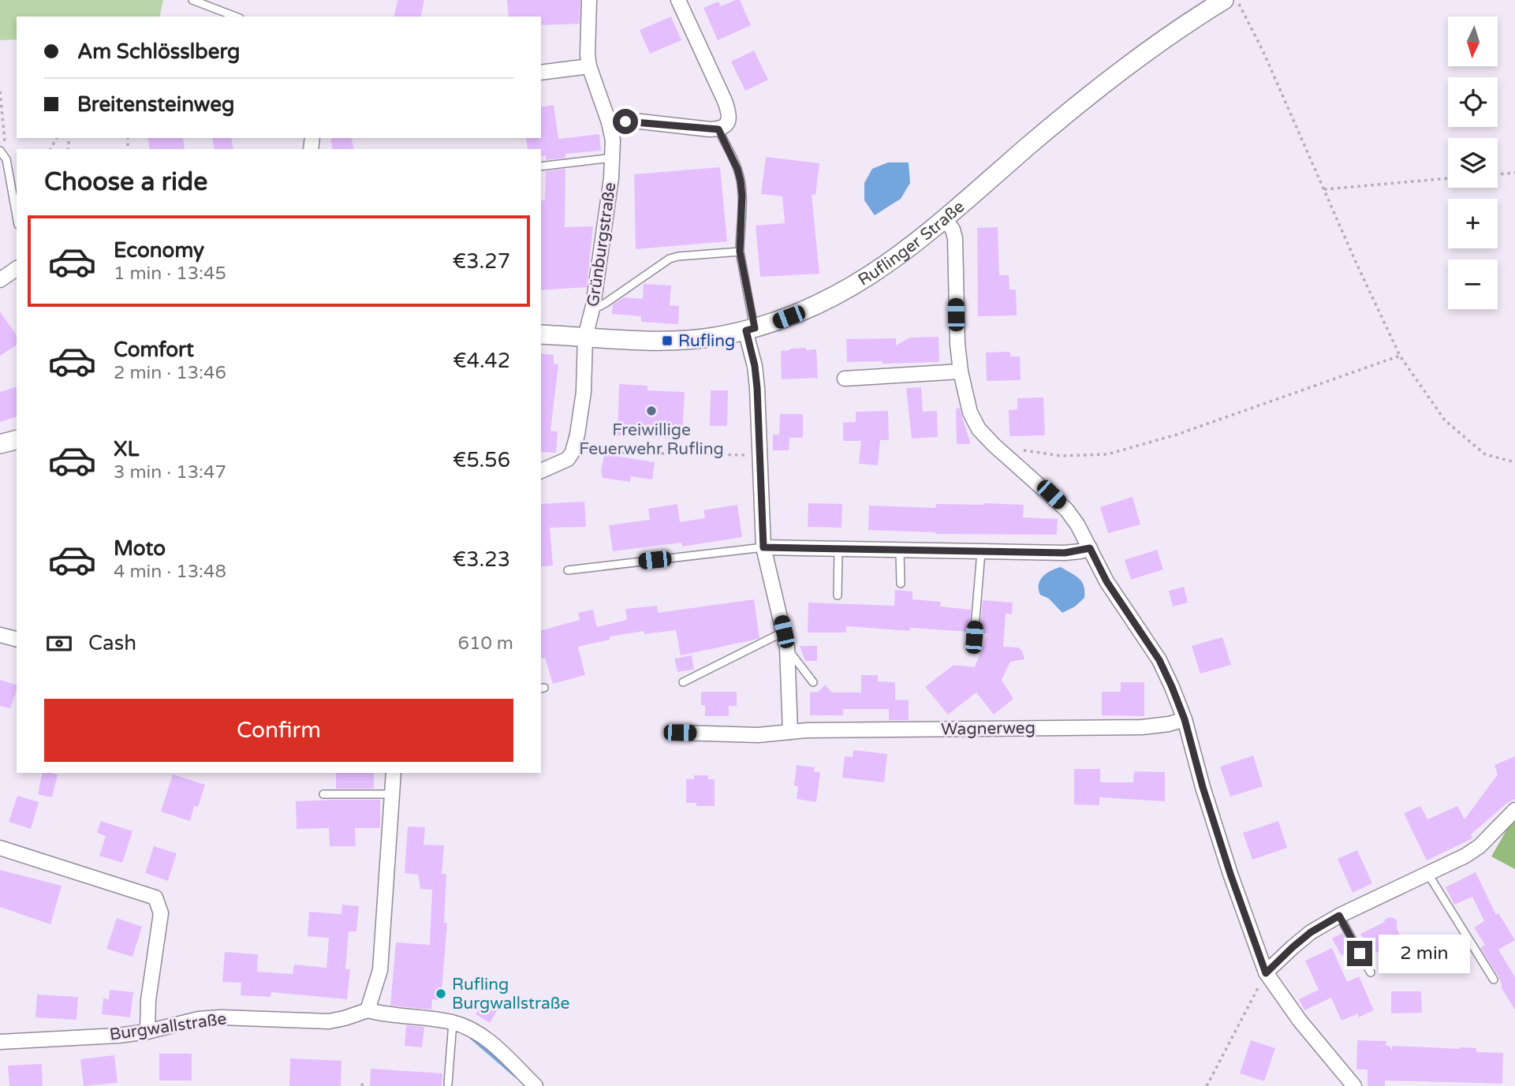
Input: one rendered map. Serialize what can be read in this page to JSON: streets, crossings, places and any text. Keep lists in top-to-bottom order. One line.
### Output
{"streets":{"street":["Ruflinger Straße","Grünburgstraße","Wagnerweg","Burgwallstraße"]},"crossings":[["Ruflinger Straße","Grünburgstraße"]],"places":{"transit":["Rufling"],"other":["Freiwillige Feuerwehr Rufling","Rufling Burgwallstraße"]},"north":"bottom","page":{"map_buttons":["+","−"],"banner":["Am Schlösslberg","Breitensteinweg"],"heading":"Choose a ride","list":[{"name":"Economy","note":"1 min · 13:45","value":"€3.27"},{"name":"Comfort","note":"2 min · 13:46","value":"€4.42"},{"name":"XL","note":"3 min · 13:47","value":"€5.56"},{"name":"Moto","note":"4 min · 13:48","value":"€3.23"}],"pay":["Cash","610 m"],"buttons":"Confirm","bubble":"2 min"}}
